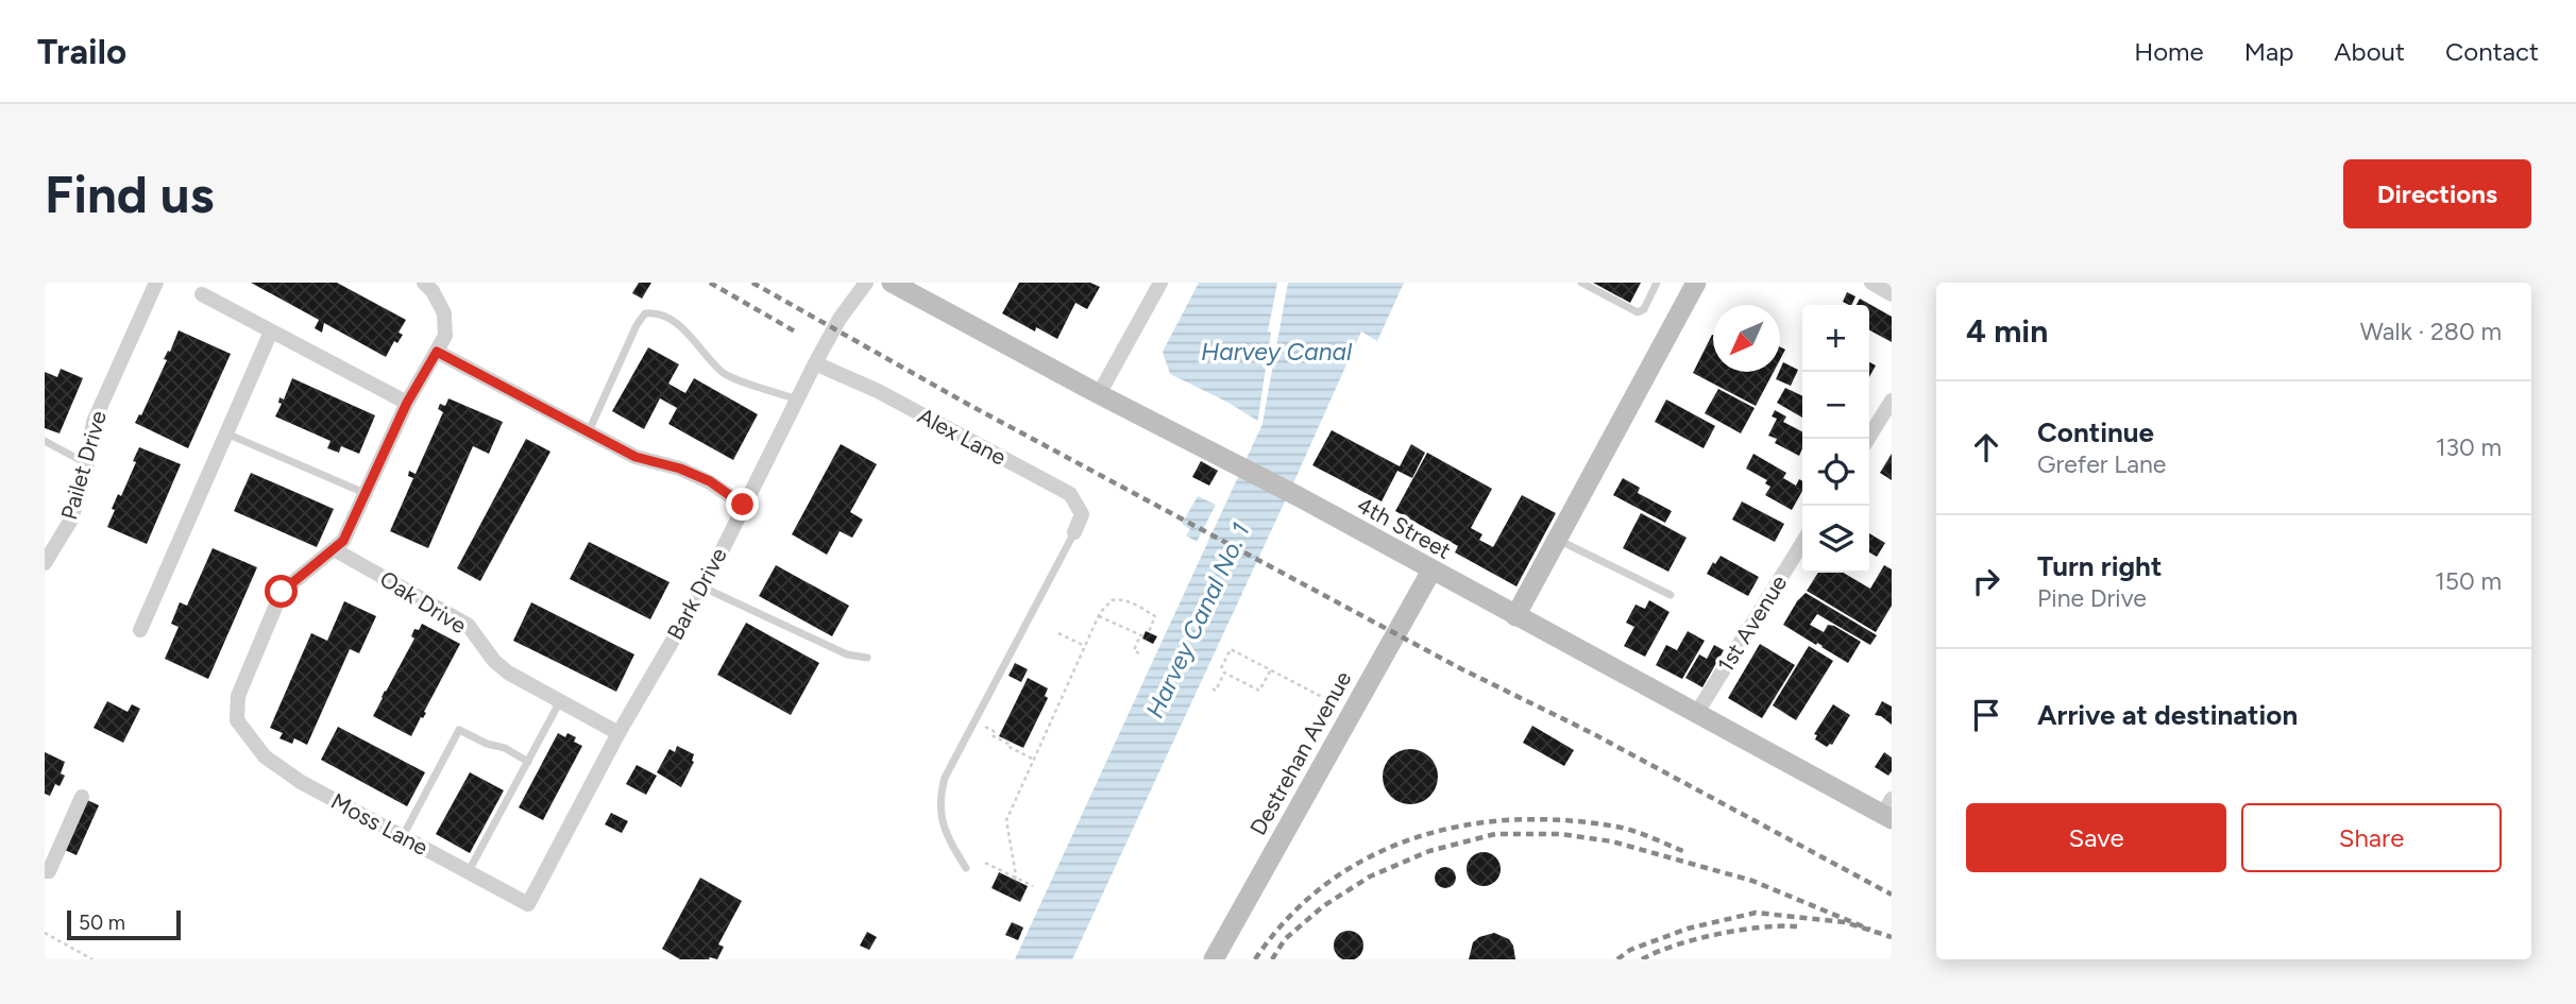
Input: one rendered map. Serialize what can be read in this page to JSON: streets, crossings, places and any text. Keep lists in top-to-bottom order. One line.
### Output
{"streets":{"main road":["4th Street","Destrehan Avenue"],"street":["Alex Lane","Pailet Drive","Bark Drive","Oak Drive","1st Avenue","Moss Lane"]},"crossings":[["Alex Lane","Bark Drive"],["4th Street","1st Avenue"],["4th Street","Destrehan Avenue"],["Bark Drive","Oak Drive"],["Bark Drive","Moss Lane"],["Oak Drive","Moss Lane"]],"water":["Harvey Canal","Harvey Canal No. 1"],"scale_bar":"50 m","north":"bottom left","page":{"header":"Trailo","nav":["Home","Map","About","Contact"],"buttons":["Directions",["Save","Share"]],"title":"Find us","heading":["4 min","Walk · 280 m"],"map_buttons":["+","−"],"list":[["Continue","Grefer Lane","130 m"],["Turn right","Pine Drive","150 m"],"Arrive at destination"],"scale":"50 m"}}
